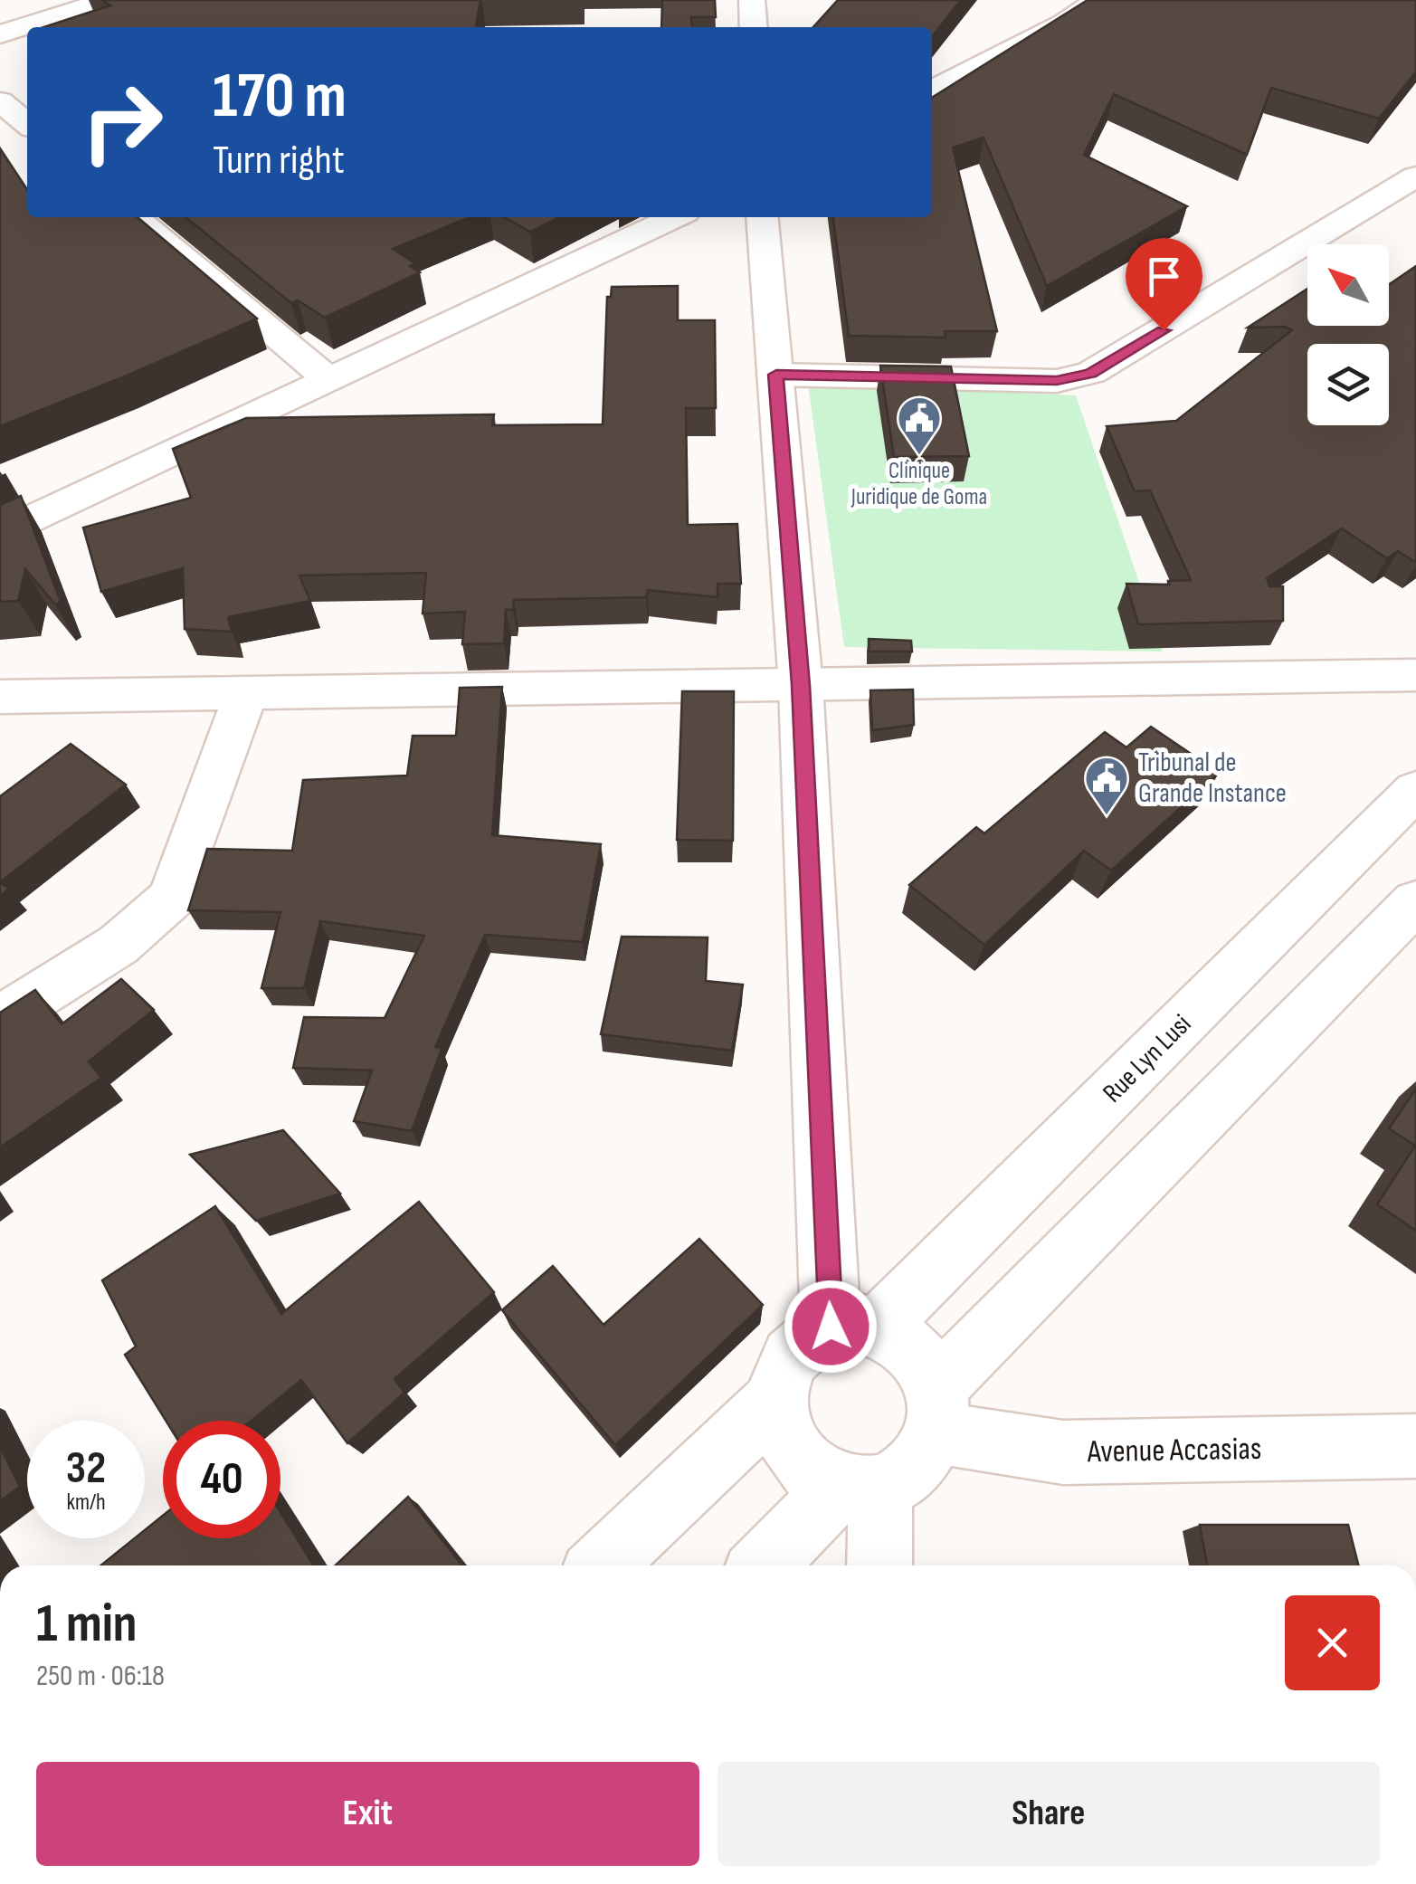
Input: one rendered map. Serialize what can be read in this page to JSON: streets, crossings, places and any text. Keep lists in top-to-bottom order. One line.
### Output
{"streets":{"street":["Rue Lyn Lusi","Avenue Accasias"]},"crossings":[["Rue Lyn Lusi","Avenue Accasias"]],"places":{"public building":["Clinique Juridique de Goma","Tribunal de Grande Instance"]},"north":"top left","page":{"turn":["170 m","Turn right"],"speed":"32 km/h","limit":"40","heading":["1 min","250 m · 06:18"],"buttons":["Exit","Share"]}}
